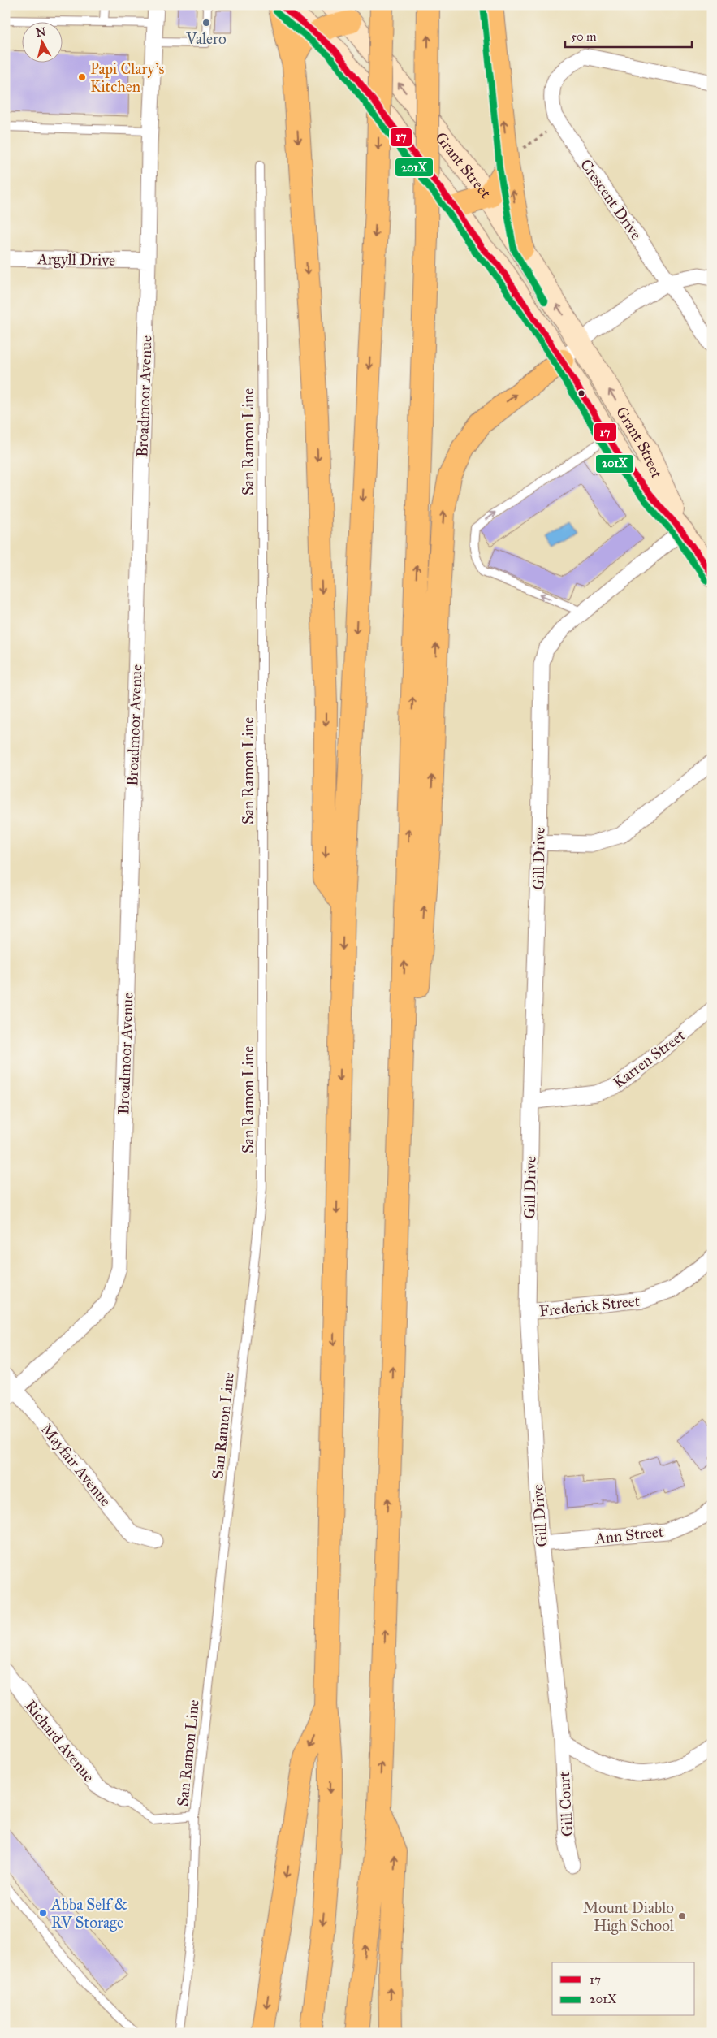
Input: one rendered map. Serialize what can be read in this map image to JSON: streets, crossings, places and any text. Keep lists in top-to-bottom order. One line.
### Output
{"streets":{"street":["Grant Street","Crescent Drive","Argyll Drive","Broadmoor Avenue","Gill Drive","Karren Street","Frederick Street","Mayfair Avenue","Ann Street","Richard Avenue","Gill Court"],"lane":["San Ramon Line"]},"crossings":[["Grant Street","Gill Drive"],["Argyll Drive","Broadmoor Avenue"],["Broadmoor Avenue","Mayfair Avenue"],["Gill Drive","Karren Street"],["Gill Drive","Frederick Street"],["Gill Drive","Ann Street"],["Gill Drive","Gill Court"]],"places":["Valero","Papi Clary's Kitchen","Abba Self & RV Storage","Mount Diablo High School"],"lines":["transit line 17","transit line 201X"],"legend":["17","201X"],"scale_bar":"50 m","north":"top"}
